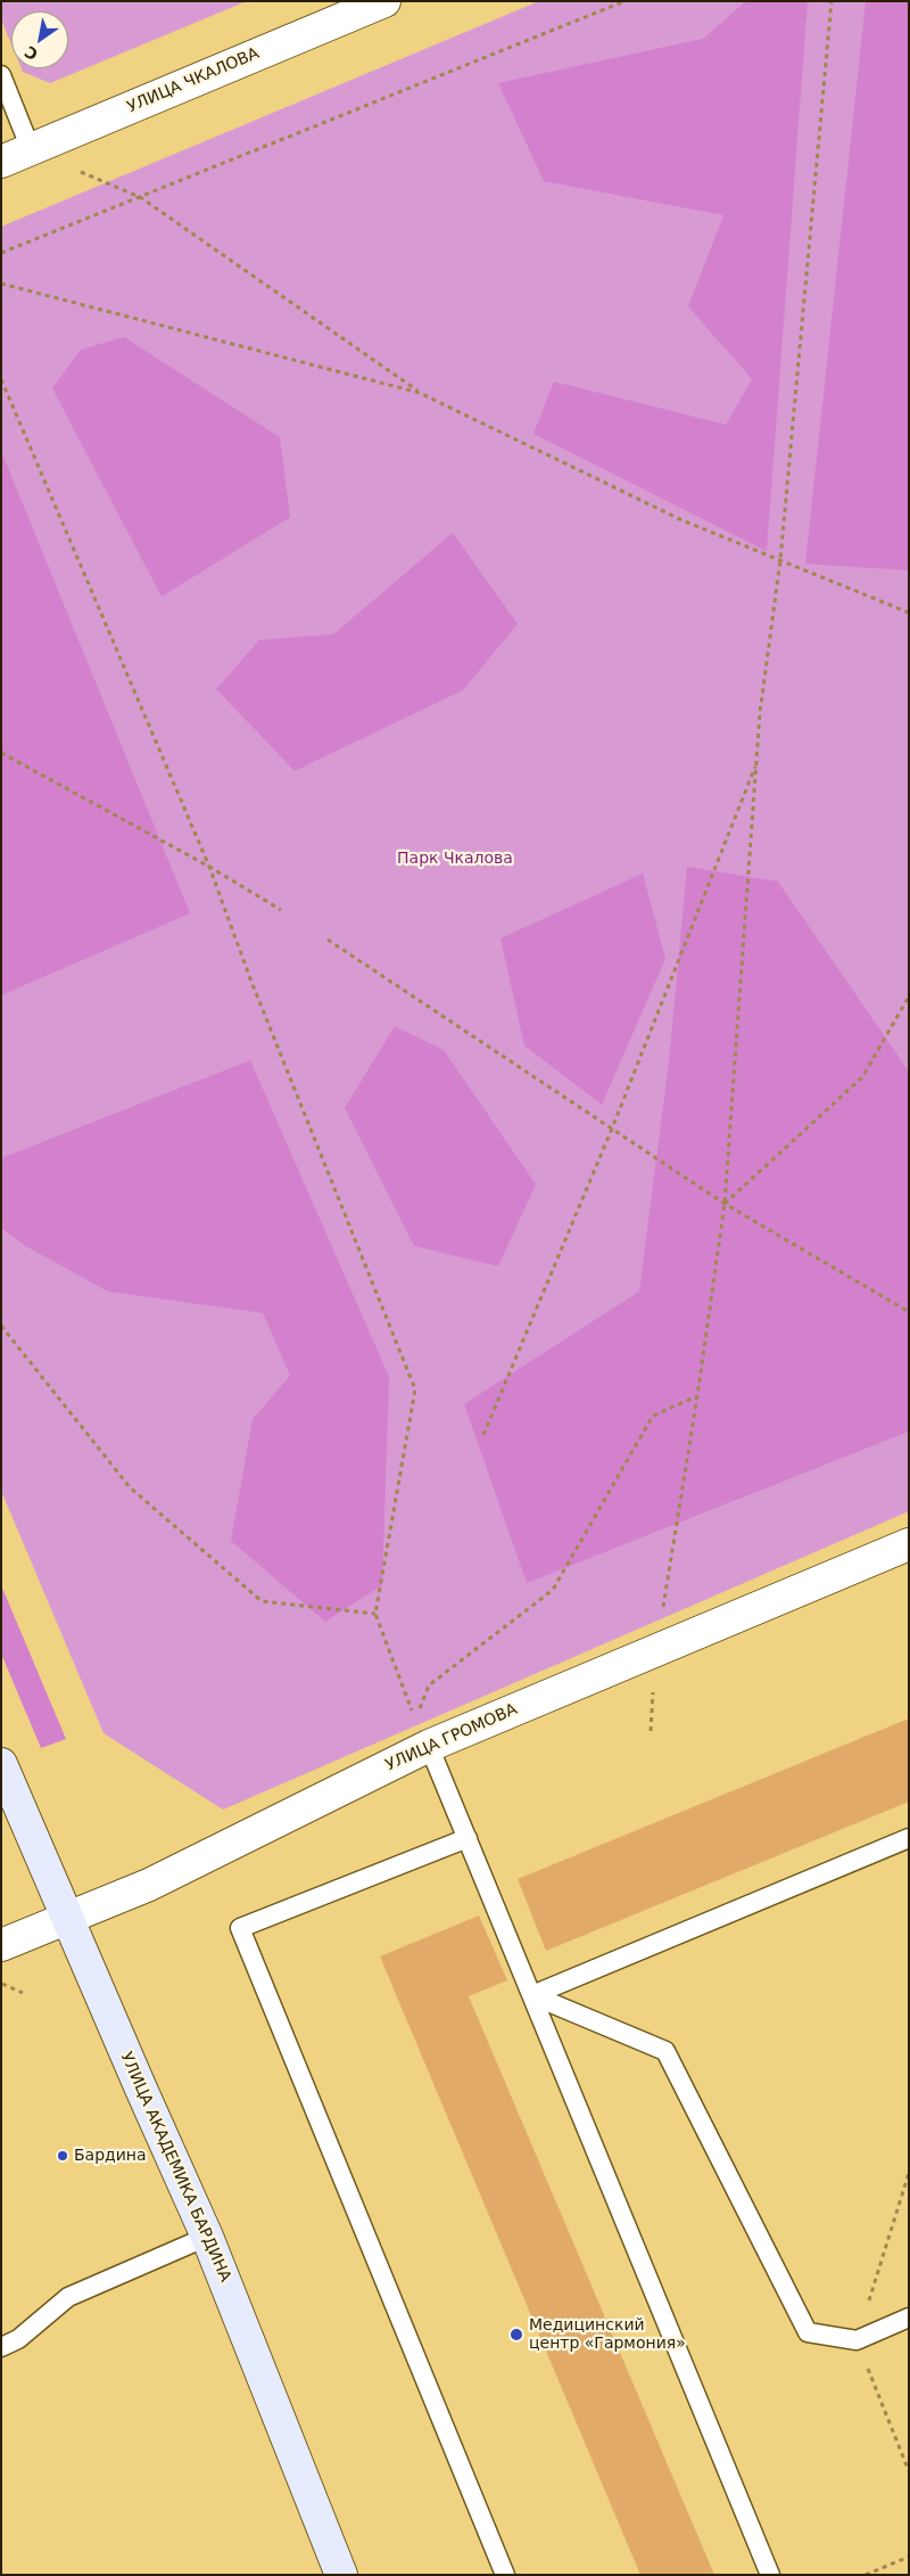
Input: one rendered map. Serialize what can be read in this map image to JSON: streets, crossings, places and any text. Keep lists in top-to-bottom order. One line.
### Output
{"streets":{"street":["УЛИЦА ЧКАЛОВА","УЛИЦА ГРОМОВА","УЛИЦА АКАДЕМИКА БАРДИНА"]},"crossings":[["УЛИЦА ГРОМОВА","УЛИЦА АКАДЕМИКА БАРДИНА"]],"parks":["Парк Чкалова"],"places":["Бардина","Медицинский центр «Гармония»"],"north":"bottom left"}
